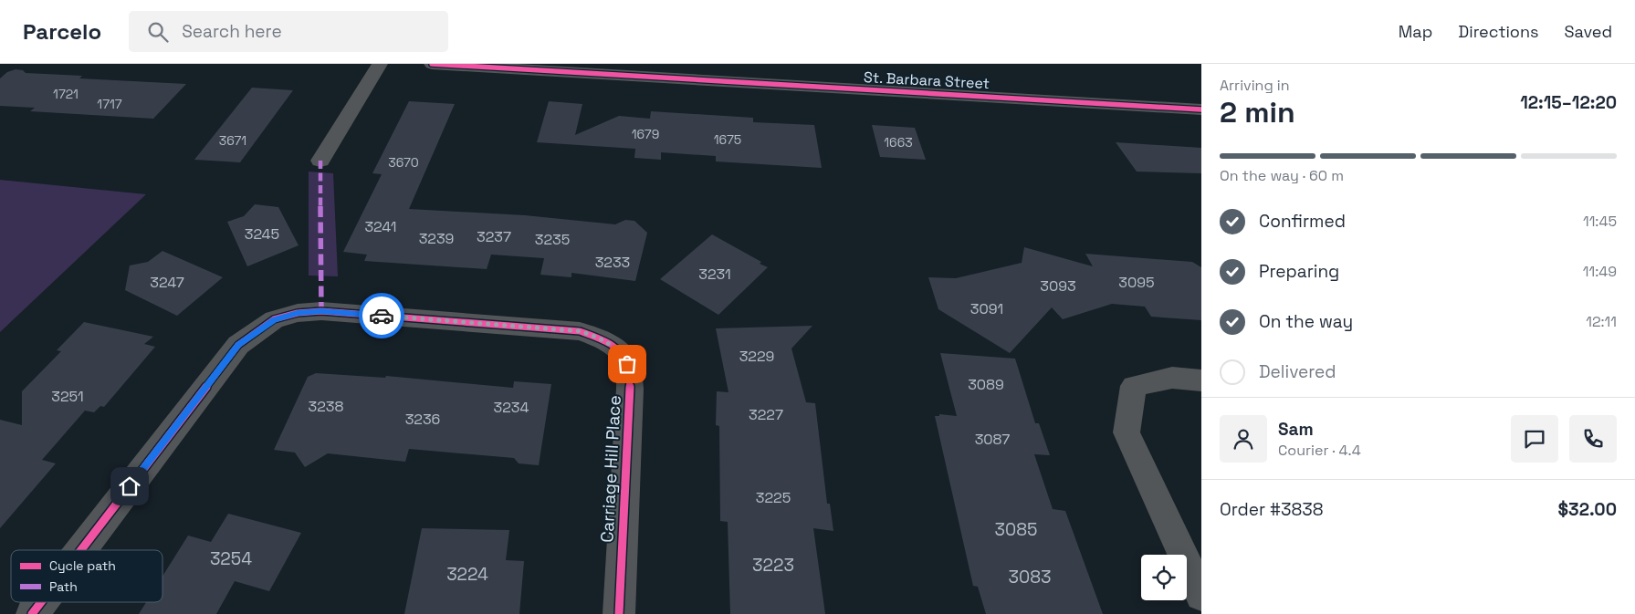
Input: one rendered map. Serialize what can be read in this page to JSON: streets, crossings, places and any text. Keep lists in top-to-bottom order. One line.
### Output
{"streets":{"street":["St. Barbara Street","Carriage Hill Place"]},"house_numbers":["1721","1717","1679","1675","3671","1663","3670","3241","3245","3237","3239","3235","3233","3231","3247","3095","3093","3091","3229","3089","3251","3238","3234","3227","3236","3087","3225","3085","3254","3223","3224","3083"],"legend":["Cycle path","Path"],"page":{"header":"Parcelo","search":"Search here","nav":["Map","Directions","Saved"],"heading":["2 min","Arriving in","12:15–12:20"],"panel":["Sam","Courier · 4.4","Order #3838","$32.00"],"bar":"On the way · 60 m","list":[["Confirmed","11:45"],["Preparing","11:49"],["On the way","12:11"],"Delivered"]}}
